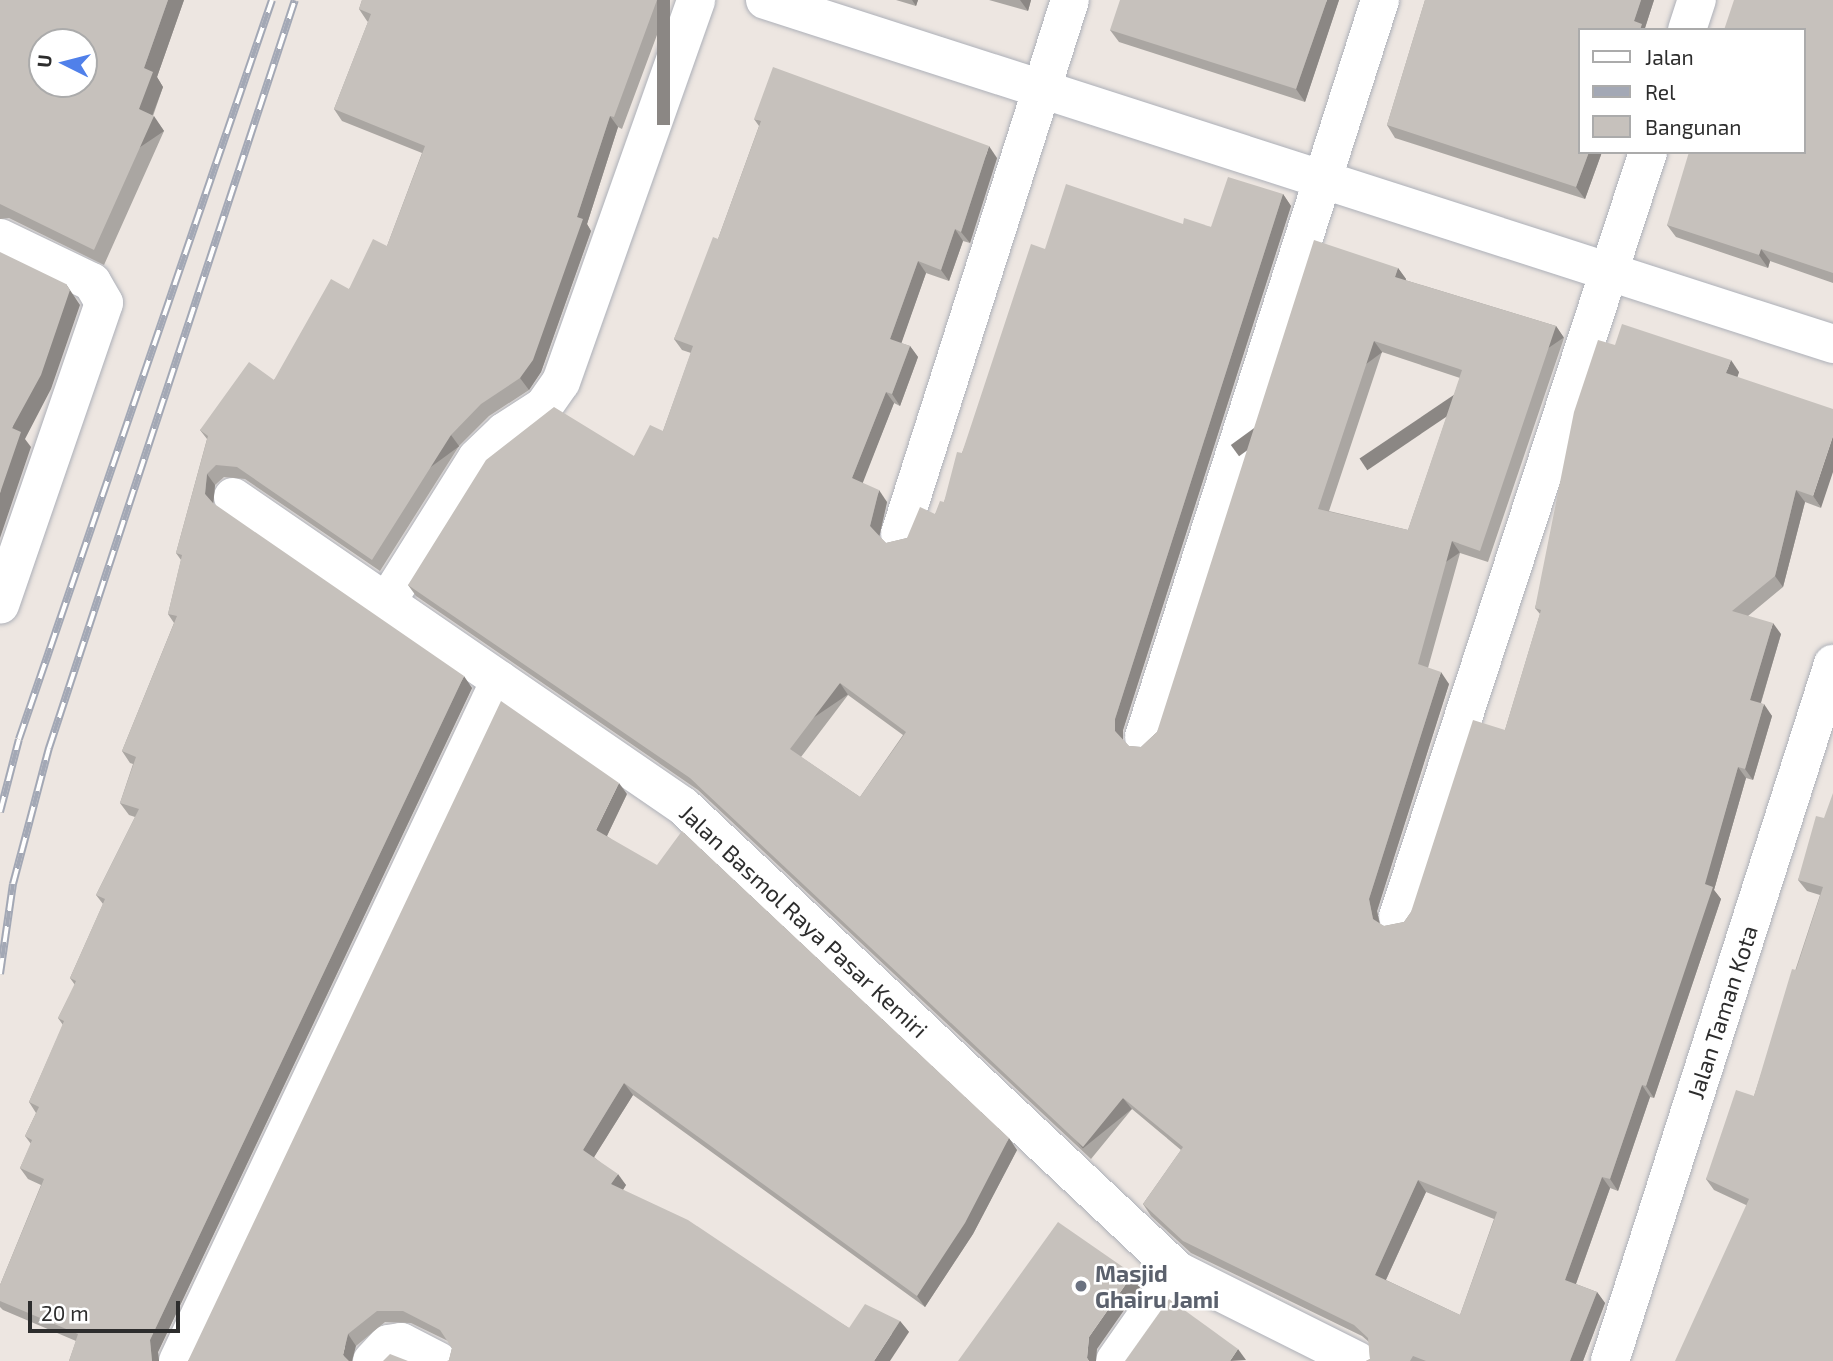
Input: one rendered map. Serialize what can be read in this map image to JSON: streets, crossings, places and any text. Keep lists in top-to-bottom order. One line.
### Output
{"streets":{"street":["Jalan Basmol Raya Pasar Kemiri","Jalan Taman Kota"]},"places":["Masjid Ghairu Jami"],"legend":["Jalan","Rel","Bangunan"],"scale_bar":"20 m","north":"left"}
